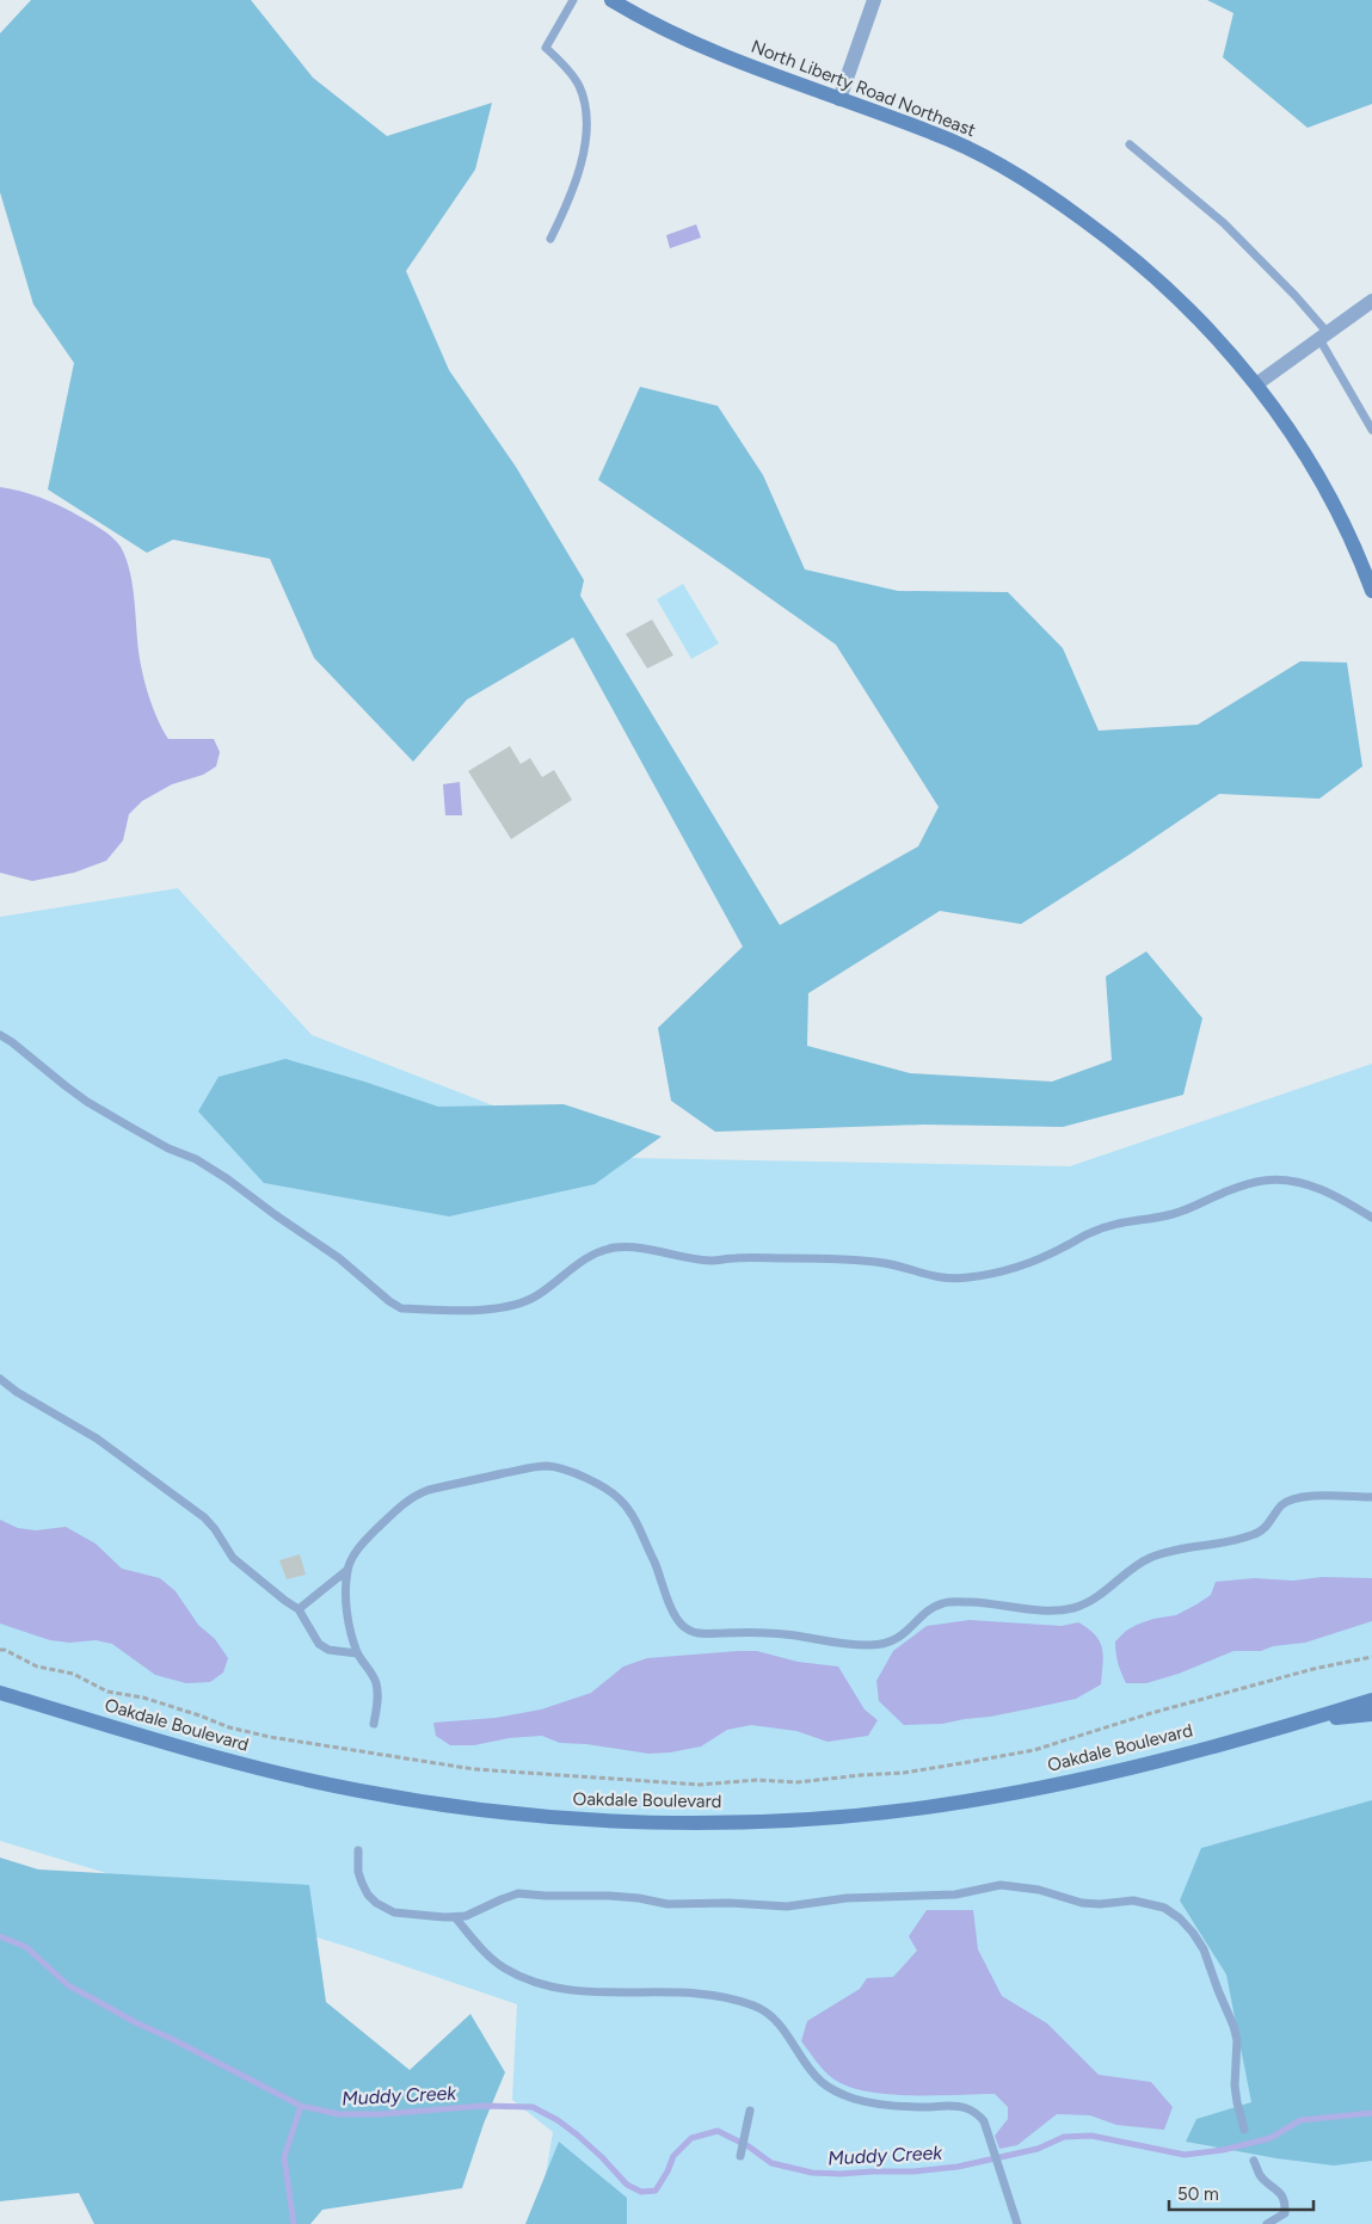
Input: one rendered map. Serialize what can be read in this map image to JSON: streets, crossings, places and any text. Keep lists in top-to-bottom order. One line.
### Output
{"streets":{"main road":["North Liberty Road Northeast","Oakdale Boulevard"]},"water":["Muddy Creek"],"scale_bar":"50 m"}
